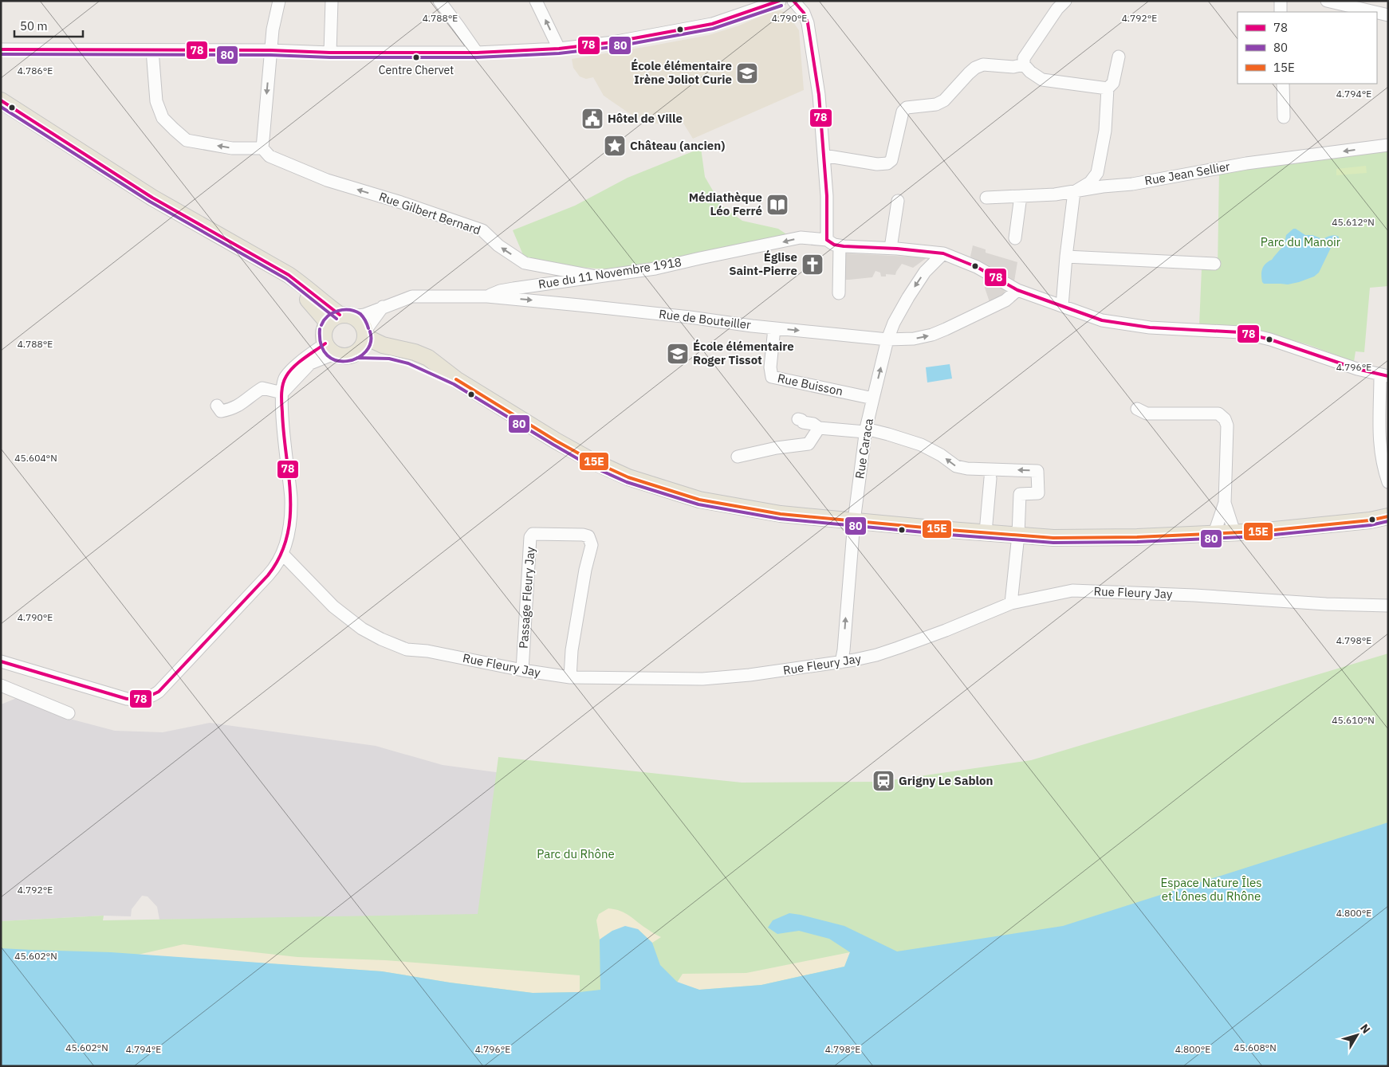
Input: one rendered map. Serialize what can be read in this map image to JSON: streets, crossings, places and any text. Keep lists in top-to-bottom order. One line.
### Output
{"streets":{"street":["Rue Jean Sellier","Rue Gilbert Bernard","Rue du 11 Novembre 1918","Rue de Bouteiller","Rue Buisson","Rue Caraca","Rue Fleury Jay","Passage Fleury Jay"]},"crossings":[["Rue Gilbert Bernard","Rue du 11 Novembre 1918"],["Rue du 11 Novembre 1918","Rue de Bouteiller"],["Rue de Bouteiller","Rue Buisson"],["Rue de Bouteiller","Rue Caraca"],["Rue Buisson","Rue Caraca"],["Rue Caraca","Rue Fleury Jay"],["Rue Fleury Jay","Passage Fleury Jay"]],"one_way":["Rue Gilbert Bernard","Rue du 11 Novembre 1918","Rue de Bouteiller"],"parks":["Parc du Manoir","Parc du Rhône","Espace Nature Îles et Lônes du Rhône"],"places":{"other":["Centre Chervet"],"school or university":["École élémentaire Irène Joliot Curie","École élémentaire Roger Tissot"],"public building":["Hôtel de Ville"],"place":["Château (ancien)"],"library":["Médiathèque Léo Ferré"],"church":["Église Saint-Pierre"],"station":["Grigny Le Sablon"]},"lines":["transit line 78","transit line 80","transit line 15E"],"legend":["78","80","15E"],"scale_bar":"50 m","north":"top right","coordinates":["4.788°E","4.790°E","4.792°E","4.786°E","4.794°E","45.612°N","4.796°E","45.604°N","4.798°E","45.610°N","4.800°E","45.602°N","45.608°N"]}
